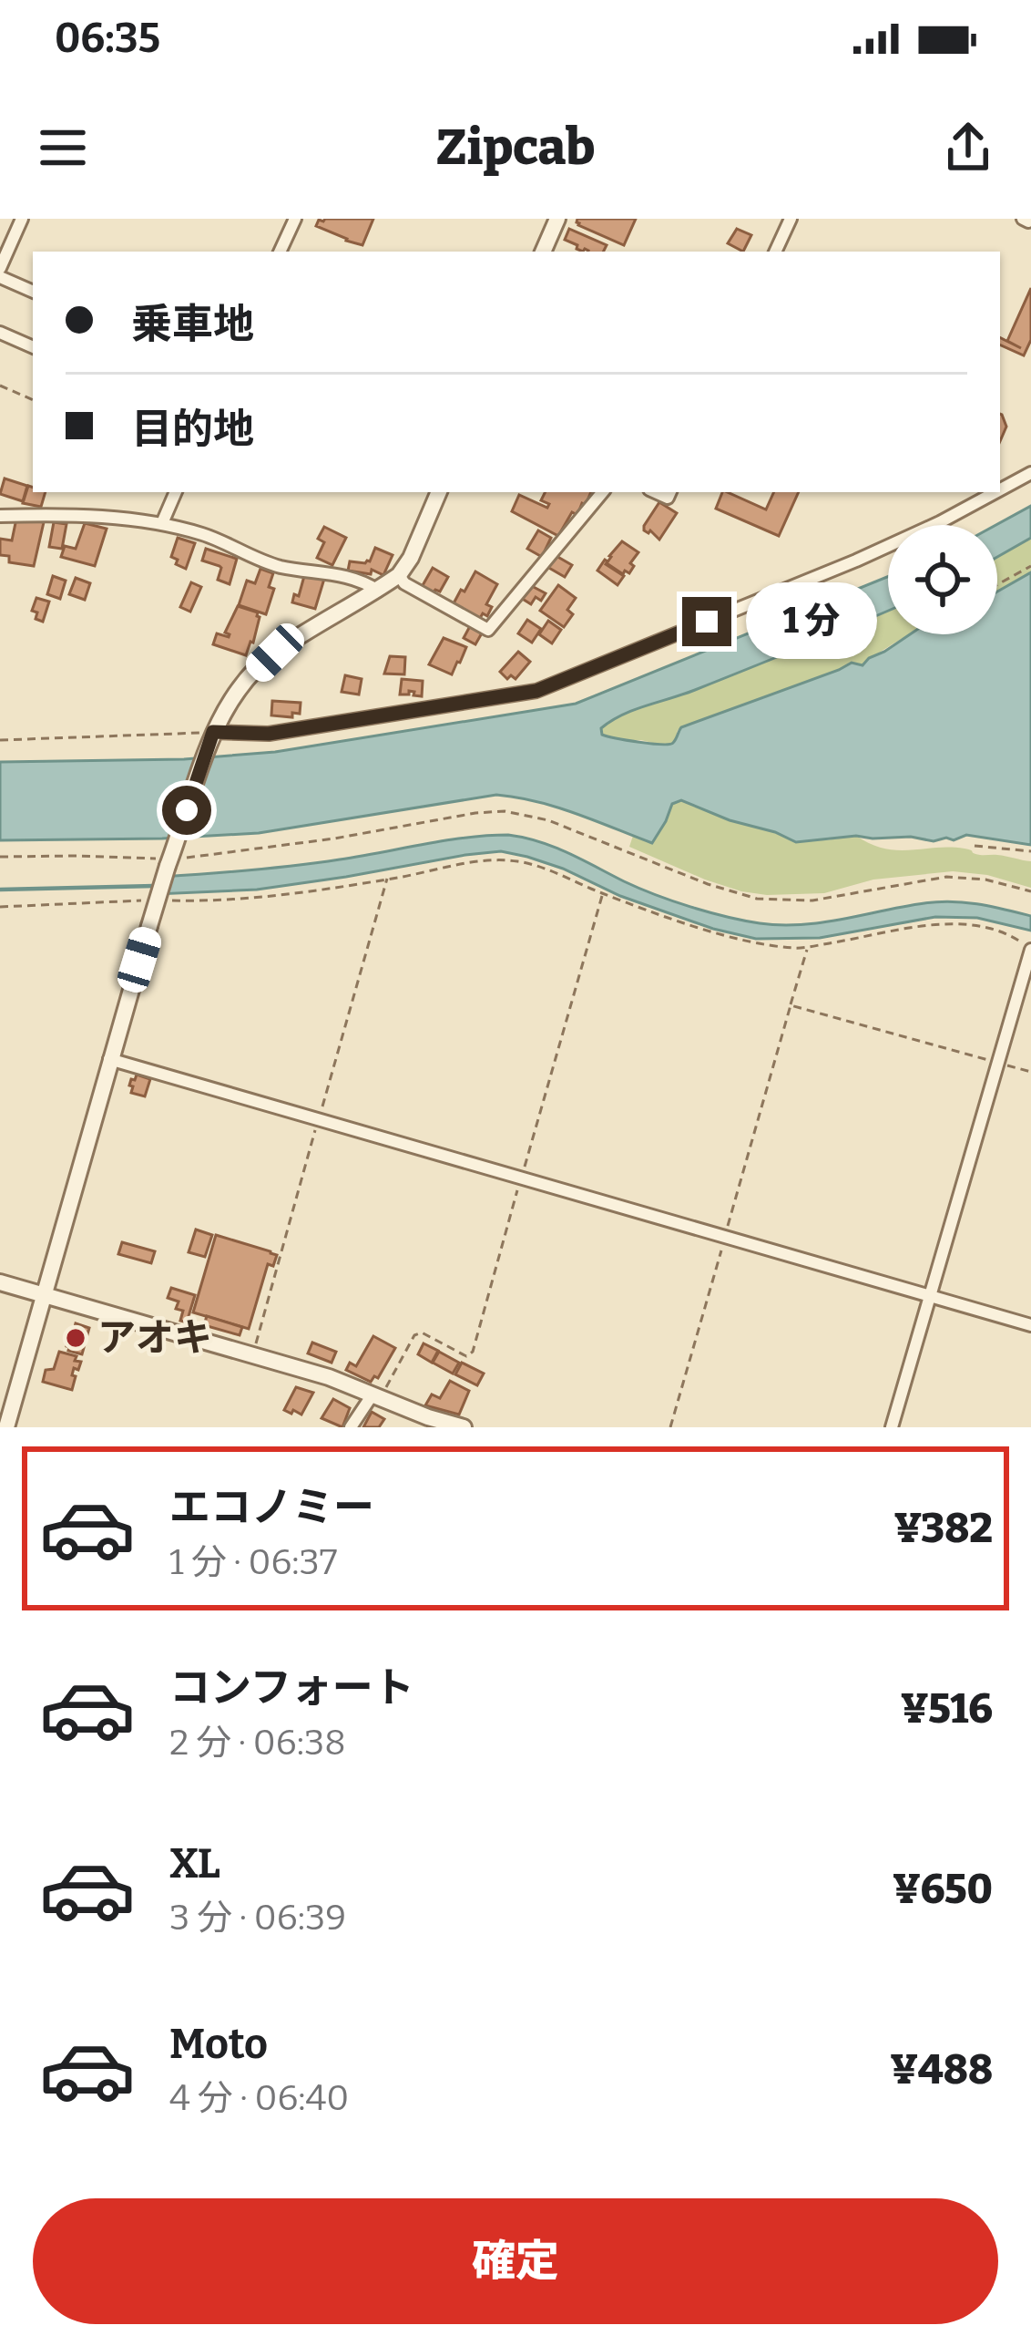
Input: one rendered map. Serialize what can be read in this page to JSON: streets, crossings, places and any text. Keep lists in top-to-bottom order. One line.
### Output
{"places":["アオキ"],"page":{"status":"06:35","header":"Zipcab","banner":["乗車地","目的地"],"bubble":"1 分","list":[{"name":"エコノミー","note":"1 分 · 06:37","value":"¥382"},{"name":"コンフォート","note":"2 分 · 06:38","value":"¥516"},{"name":"XL","note":"3 分 · 06:39","value":"¥650"},{"name":"Moto","note":"4 分 · 06:40","value":"¥488"}],"buttons":"確定"}}
